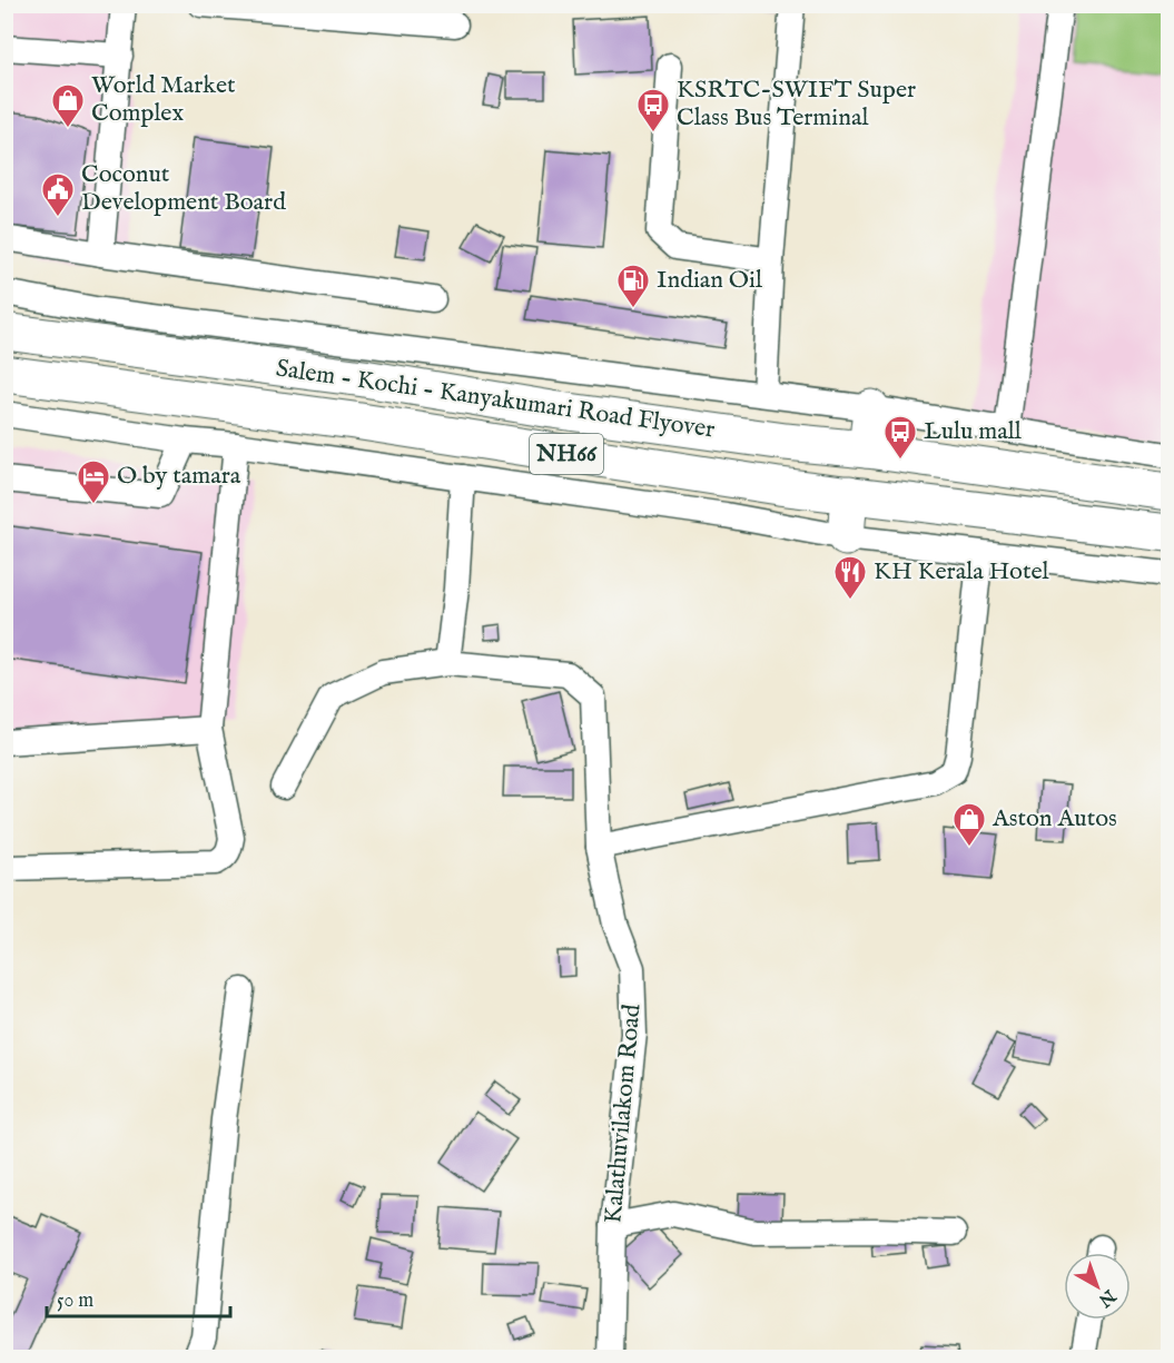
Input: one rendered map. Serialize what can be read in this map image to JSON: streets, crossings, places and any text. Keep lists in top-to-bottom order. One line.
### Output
{"streets":{"highway":["Salem - Kochi - Kanyakumari Road Flyover","NH66"],"street":["Kalathuvilakom Road"]},"crossings":[["Salem - Kochi - Kanyakumari Road Flyover","NH66"]],"places":{"shop":["World Market Complex","Aston Autos"],"bus stop":["KSRTC-SWIFT Super Class Bus Terminal","Lulu mall"],"public building":["Coconut Development Board"],"fuel station":["Indian Oil"],"hotel":["O by tamara"],"restaurant":["KH Kerala Hotel"]},"scale_bar":"50 m","north":"bottom right"}
